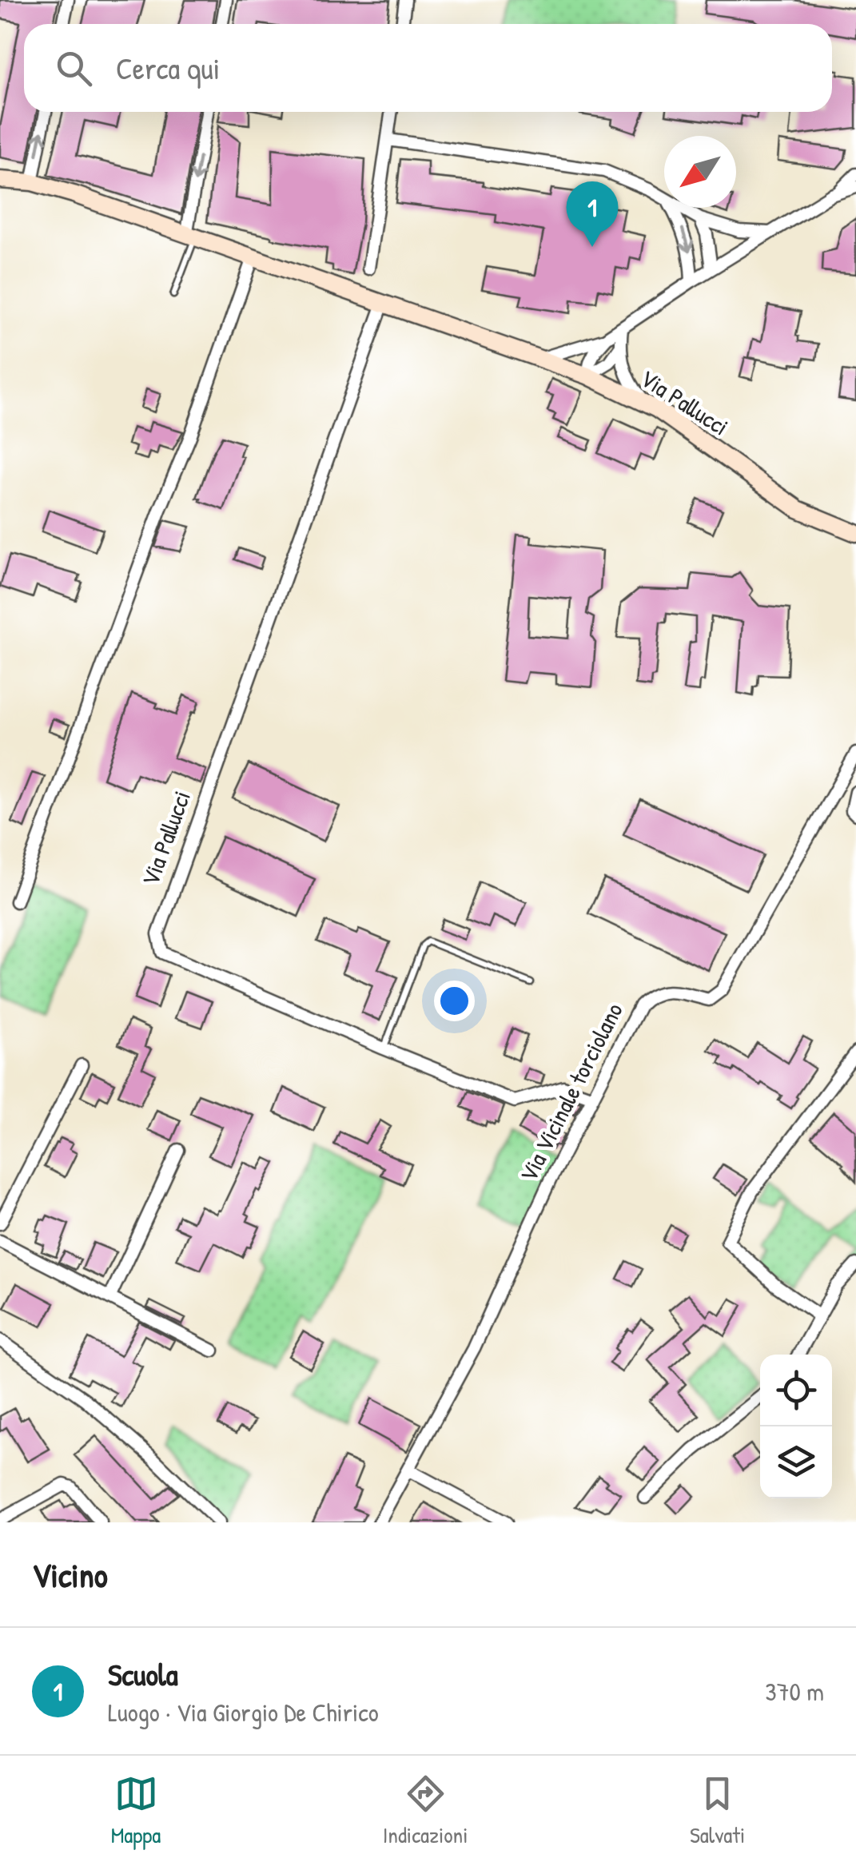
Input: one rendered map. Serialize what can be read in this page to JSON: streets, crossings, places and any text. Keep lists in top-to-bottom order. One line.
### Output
{"streets":{"street":["Via Pallucci","Via Vicinale torciolano"]},"crossings":[["Via Pallucci","Via Vicinale torciolano"]],"north":"bottom left","page":{"search":"Cerca qui","pins":"1","heading":"Vicino","list":[{"mark":"1","name":"Scuola","note":"Luogo · Via Giorgio De Chirico","value":"370 m"}],"nav":["Mappa","Indicazioni","Salvati"]}}
